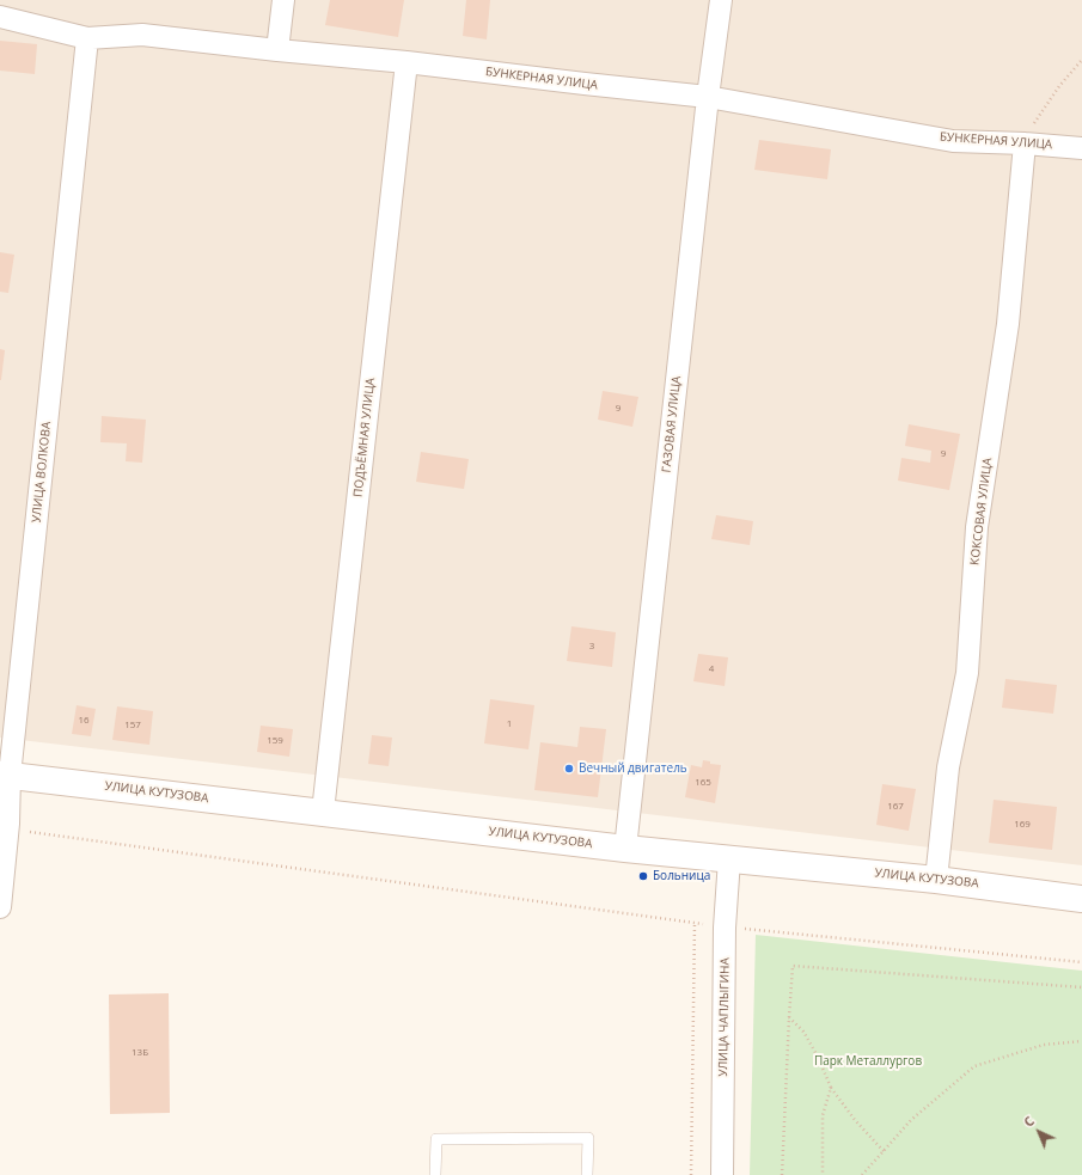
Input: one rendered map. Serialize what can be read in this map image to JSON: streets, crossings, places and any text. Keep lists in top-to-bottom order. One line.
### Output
{"streets":{"main road":["УЛИЦА КУТУЗОВА"],"street":["БУНКЕРНАЯ УЛИЦА","ГАЗОВАЯ УЛИЦА","ПОДЪЁМНАЯ УЛИЦА","УЛИЦА ВОЛКОВА","КОКСОВАЯ УЛИЦА","УЛИЦА ЧАПЛЫГИНА"]},"crossings":[["БУНКЕРНАЯ УЛИЦА","ГАЗОВАЯ УЛИЦА"],["БУНКЕРНАЯ УЛИЦА","ПОДЪЁМНАЯ УЛИЦА"],["БУНКЕРНАЯ УЛИЦА","УЛИЦА ВОЛКОВА"],["БУНКЕРНАЯ УЛИЦА","КОКСОВАЯ УЛИЦА"],["ГАЗОВАЯ УЛИЦА","УЛИЦА КУТУЗОВА"],["ПОДЪЁМНАЯ УЛИЦА","УЛИЦА КУТУЗОВА"],["УЛИЦА ВОЛКОВА","УЛИЦА КУТУЗОВА"],["КОКСОВАЯ УЛИЦА","УЛИЦА КУТУЗОВА"],["УЛИЦА КУТУЗОВА","УЛИЦА ЧАПЛЫГИНА"]],"parks":["Парк Металлургов"],"places":["Вечный двигатель","Больница"],"house_numbers":["9","9","3","4","16","1","157","159","165","167","169","13Б"],"north":"top left"}
